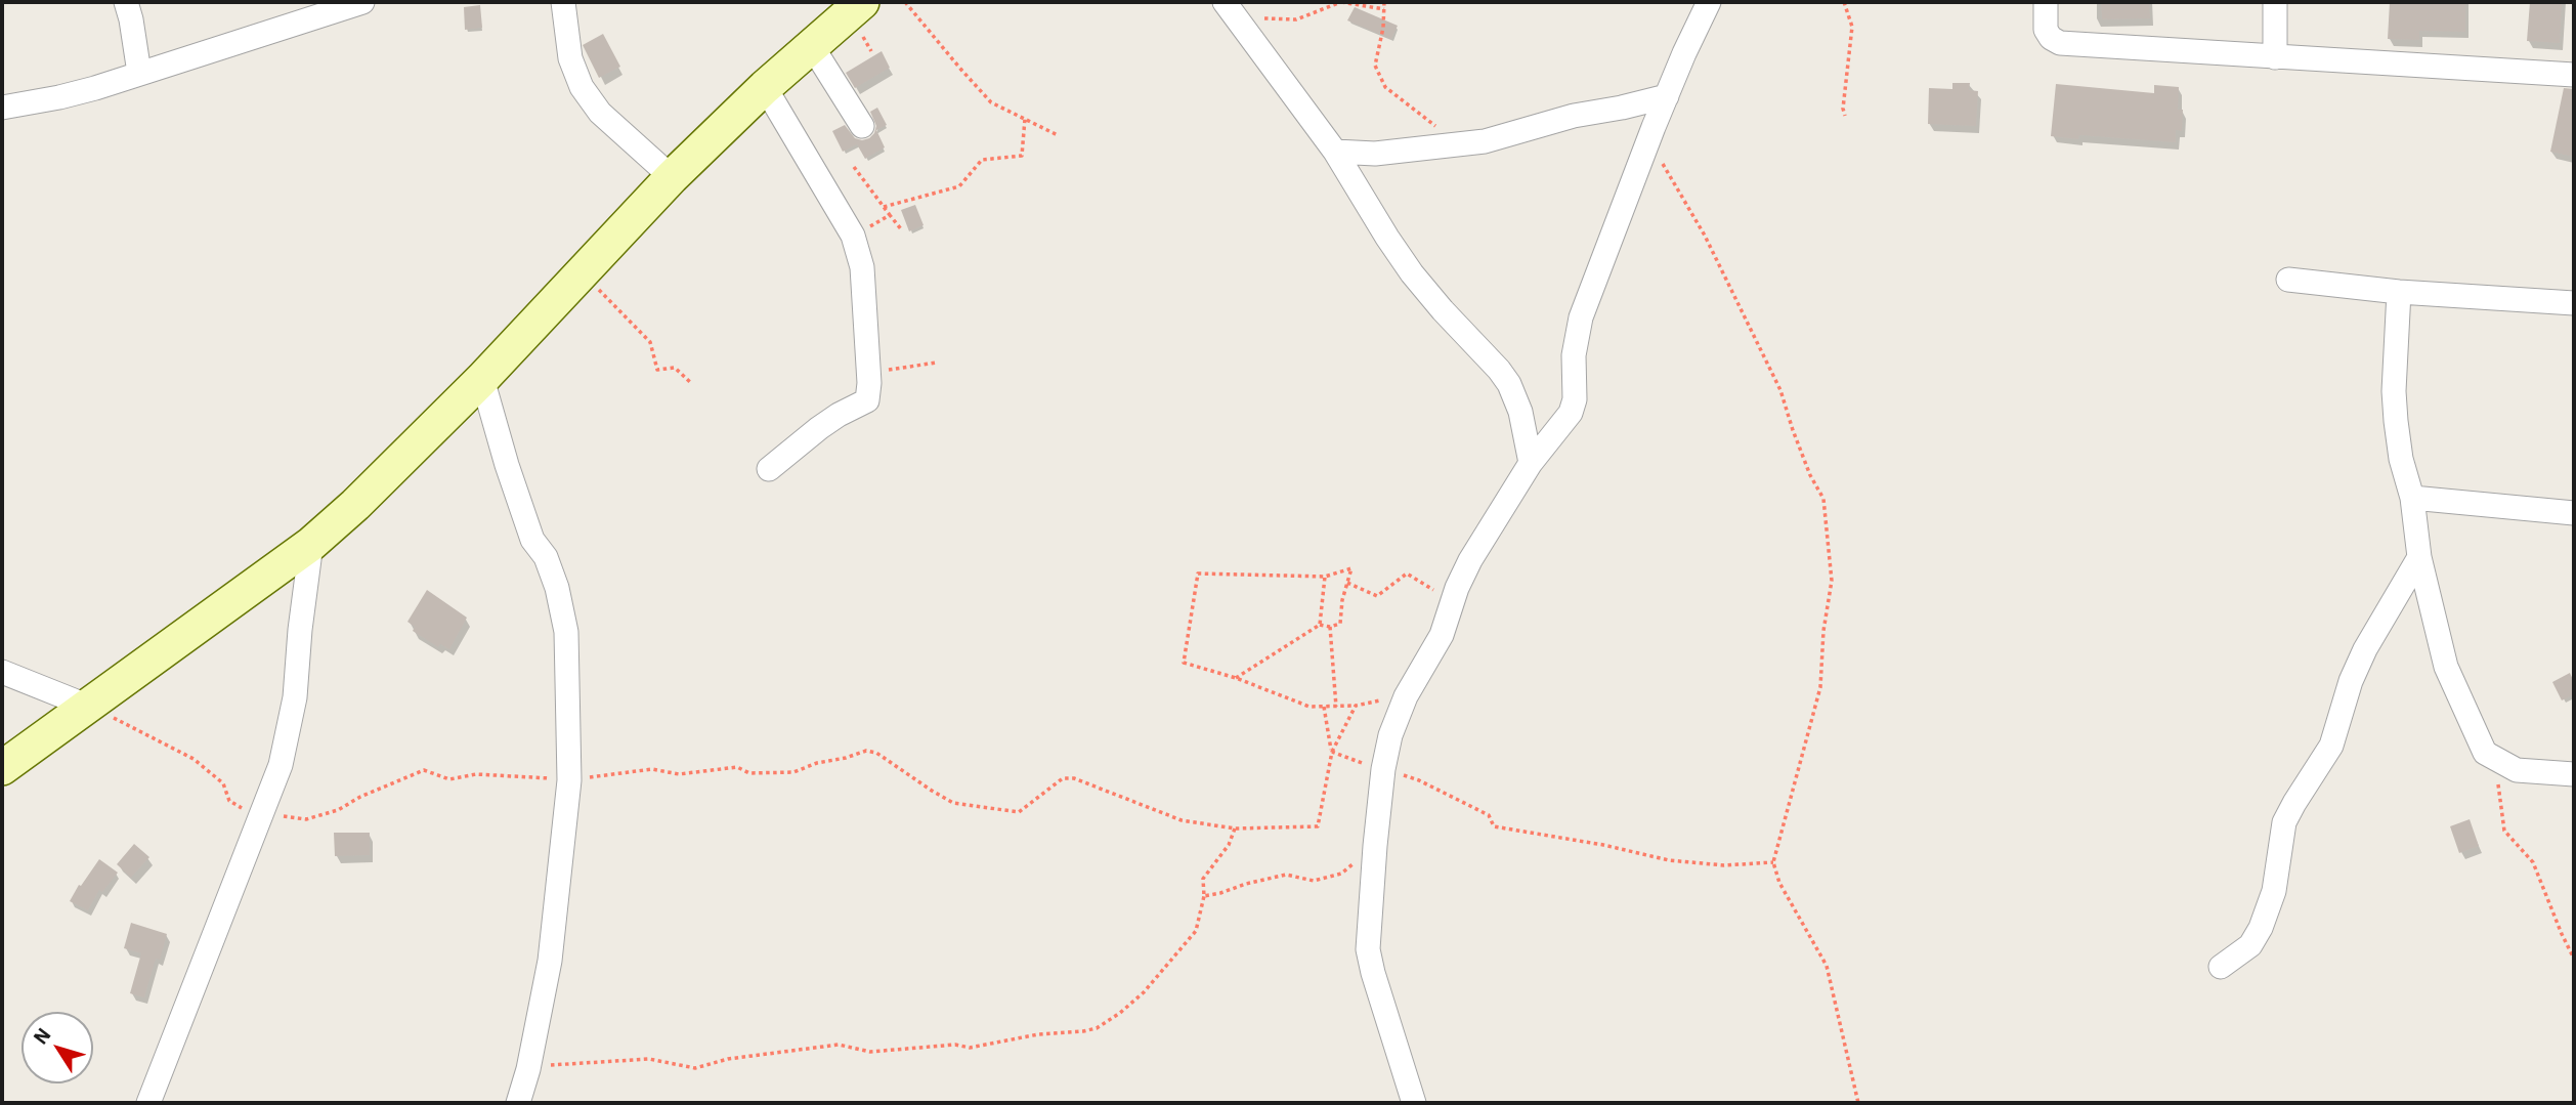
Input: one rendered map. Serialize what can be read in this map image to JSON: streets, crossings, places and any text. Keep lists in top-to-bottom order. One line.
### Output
{"north":"top left"}
